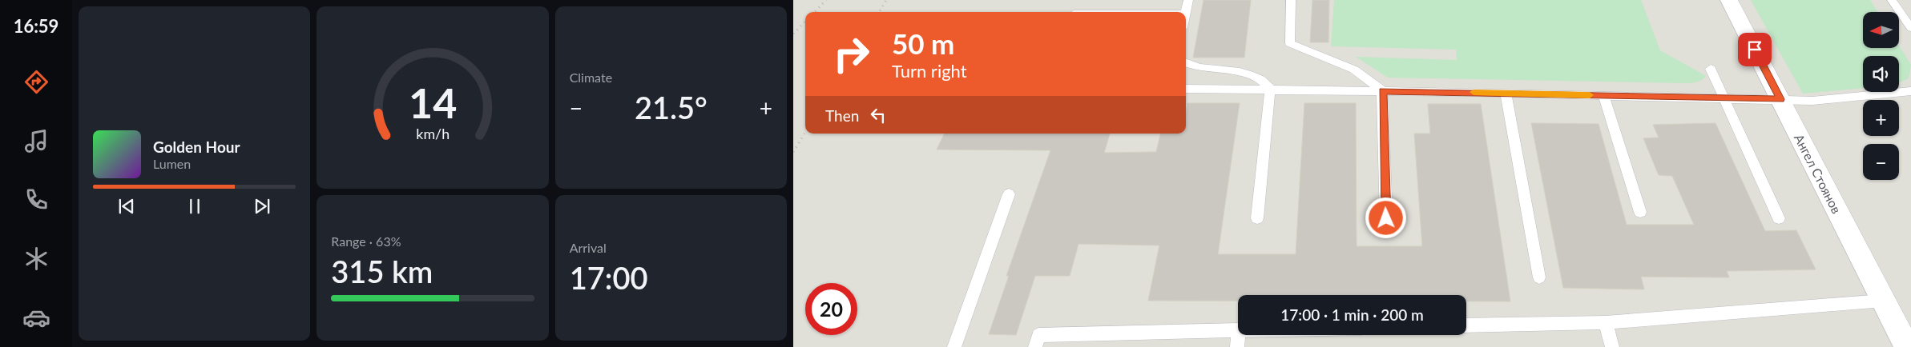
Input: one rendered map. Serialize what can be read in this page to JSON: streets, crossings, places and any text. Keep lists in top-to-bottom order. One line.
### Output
{"streets":{"street":["Ангел Стоянов"]},"north":"left","page":{"tabs":"16:59","tile":["Climate",["Range · 63%","315 km"],["Arrival","17:00"]],"map_buttons":["+","−"],"turn":["50 m","Turn right"],"heat":["−","21.5°","+"],"then":"Then","song":["Golden Hour","Lumen"],"limit":"20","trip":"17:00 · 1 min · 200 m","gauge":["14","km/h"]}}
